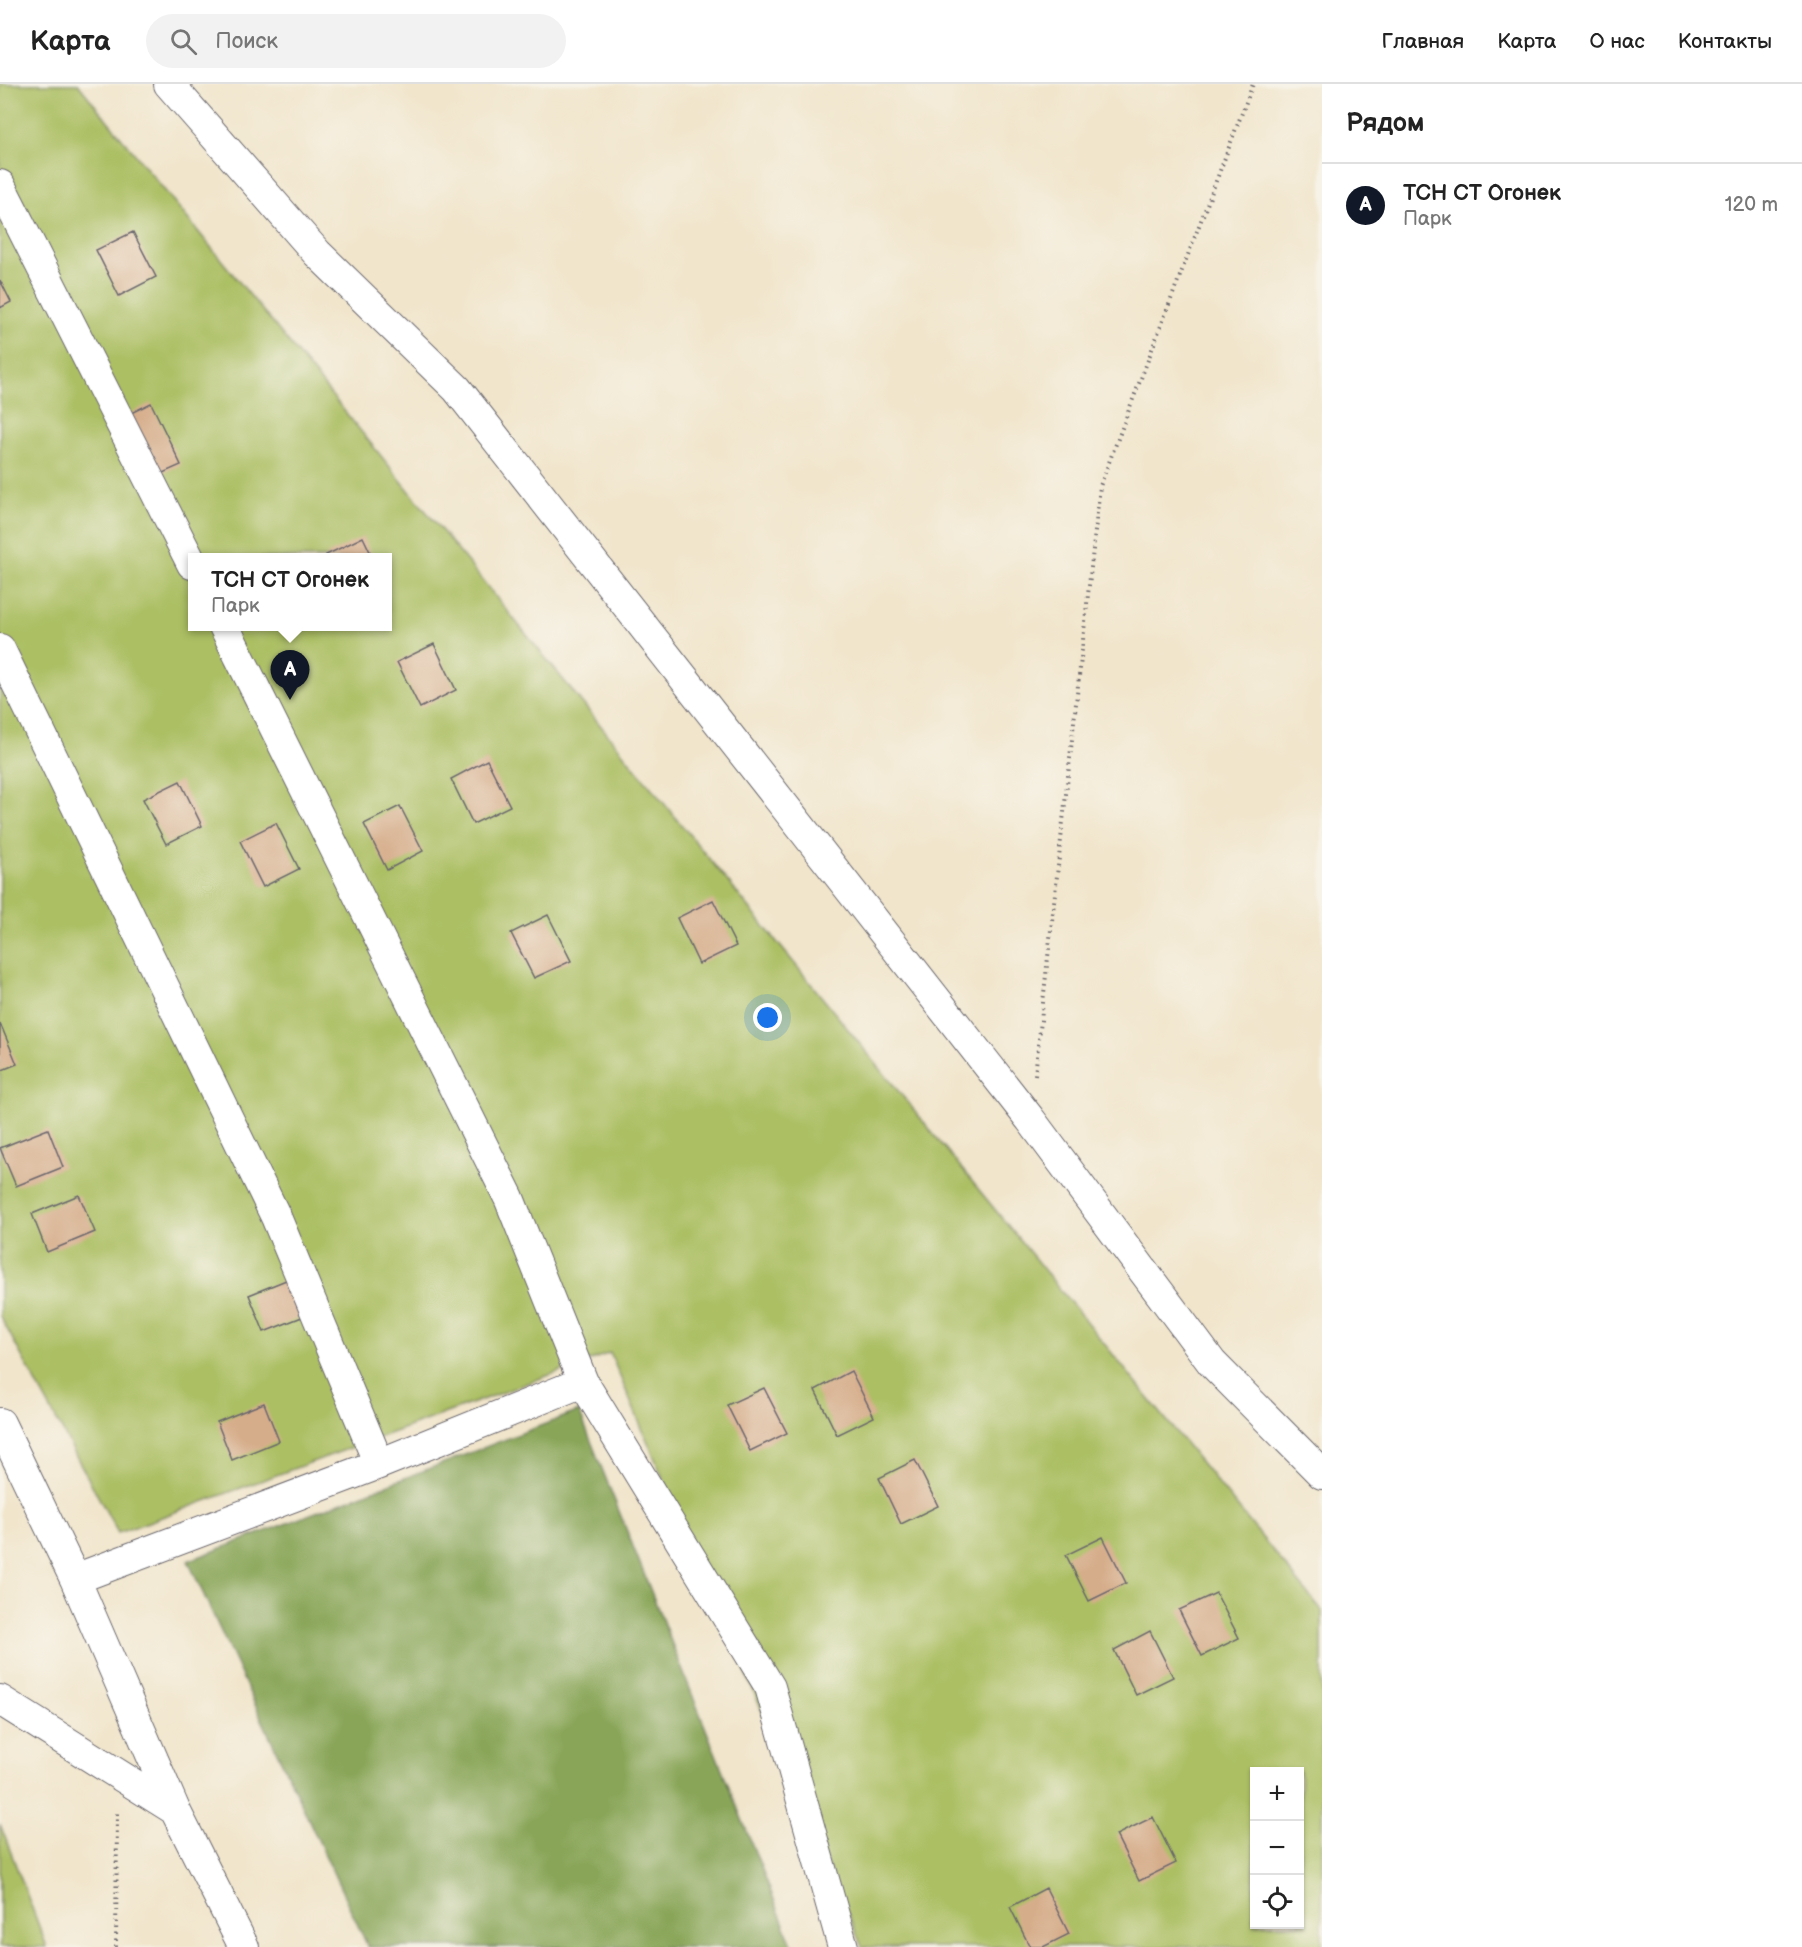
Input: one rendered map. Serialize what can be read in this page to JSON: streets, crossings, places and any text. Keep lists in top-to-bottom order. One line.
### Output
{"page":{"header":"Карта","search":"Поиск","nav":["Главная","Карта","О нас","Контакты"],"heading":"Рядом","list":[{"mark":"A","name":"ТСН СТ Огонек","note":"Парк","value":"120 m"}],"popup":["ТСН СТ Огонек","Парк"],"pins":"A","map_buttons":["+","−"]}}
